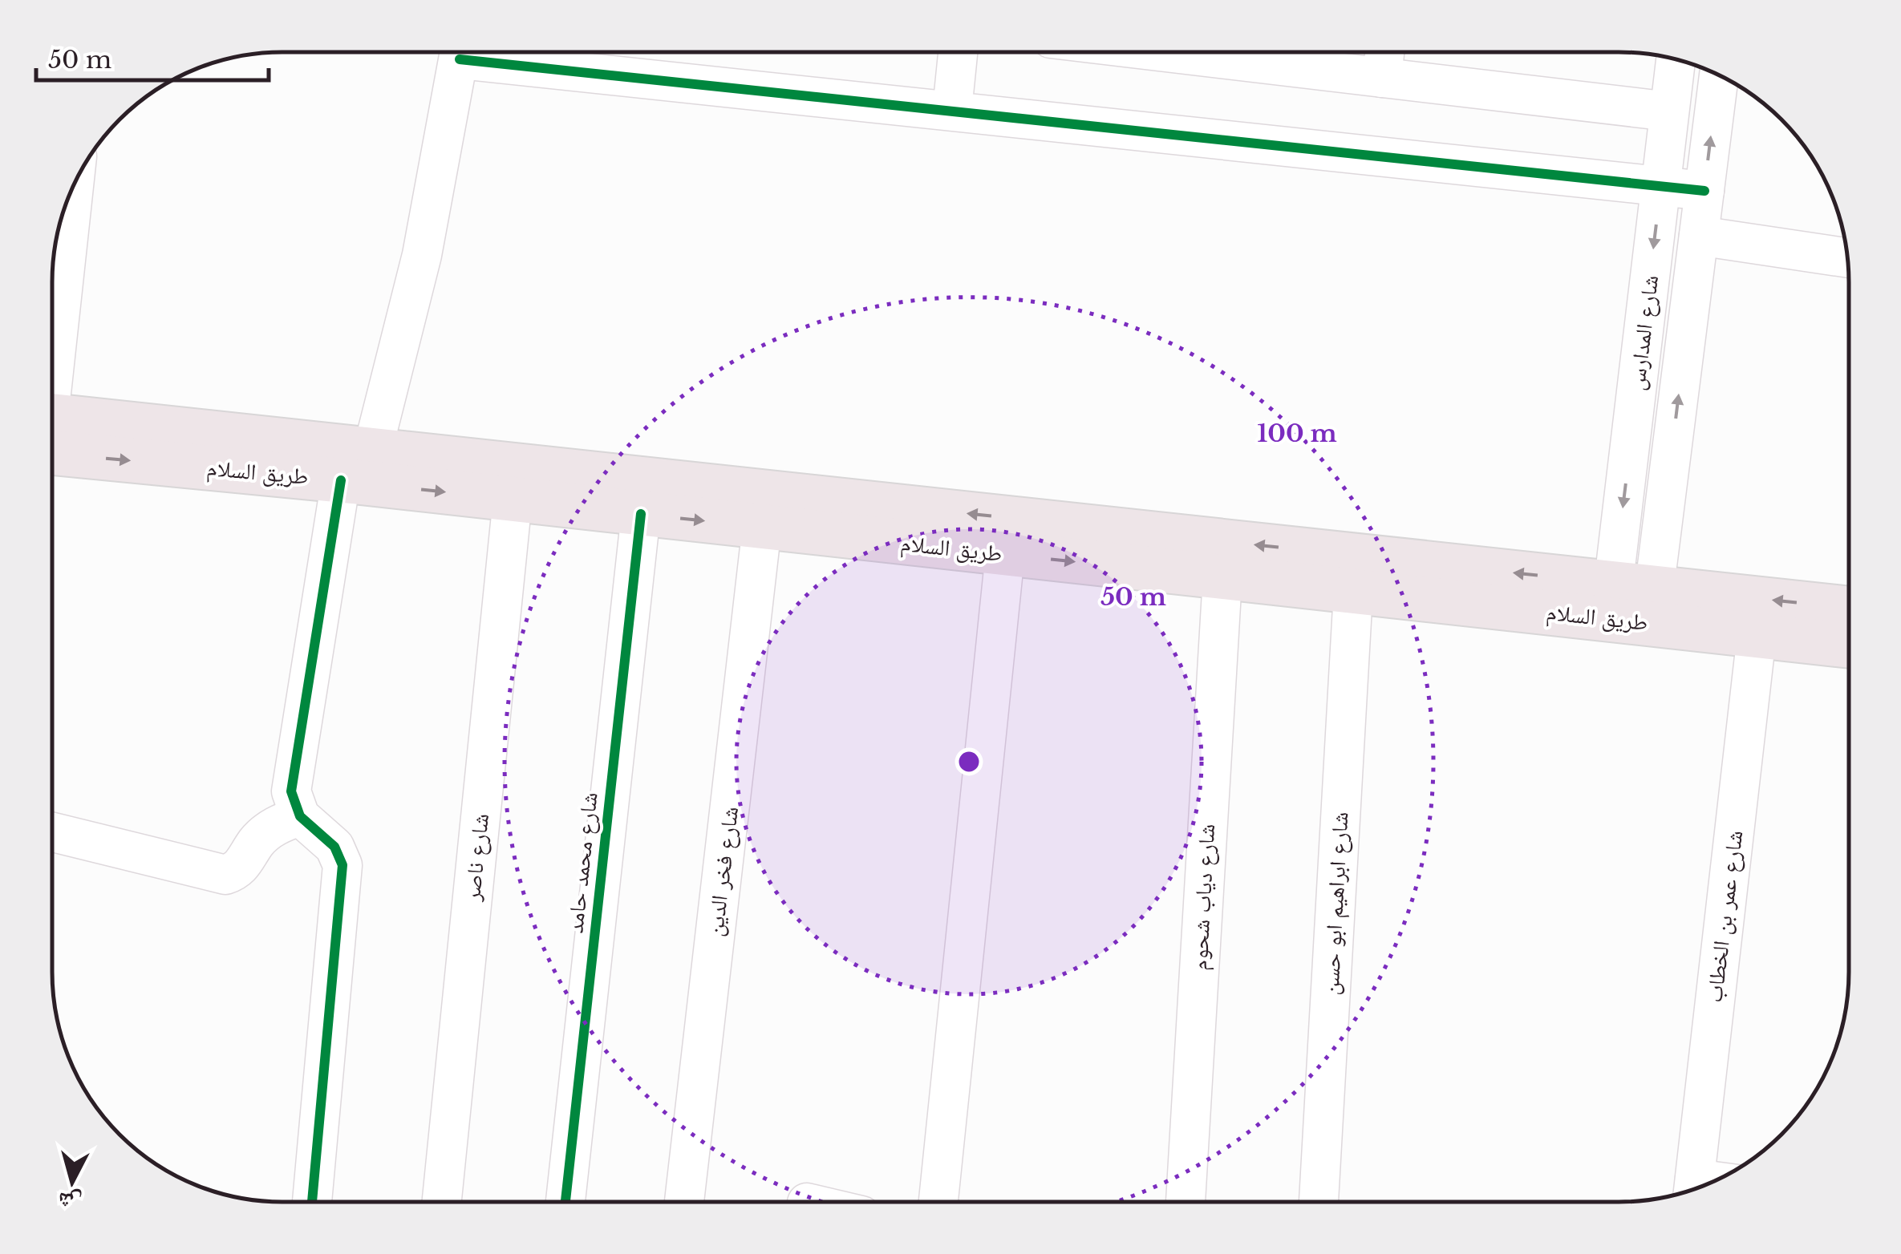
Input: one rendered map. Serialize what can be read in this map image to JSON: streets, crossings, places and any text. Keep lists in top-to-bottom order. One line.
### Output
{"streets":{"main road":["طريق السلام"],"street":["شارع المدارس","شارع ناصر","شارع محمد حامد","شارع فخر الدين","شارع دياب شحوم","شارع ابراهيم ابو حسن","شارع عمر بن الخطاب"]},"crossings":[["شارع المدارس","طريق السلام"],["طريق السلام","شارع ناصر"],["طريق السلام","شارع محمد حامد"],["طريق السلام","شارع فخر الدين"],["طريق السلام","شارع دياب شحوم"],["طريق السلام","شارع ابراهيم ابو حسن"],["طريق السلام","شارع عمر بن الخطاب"]],"scale_bar":"50 m","north":"bottom","rings":["100 m","50 m"]}
